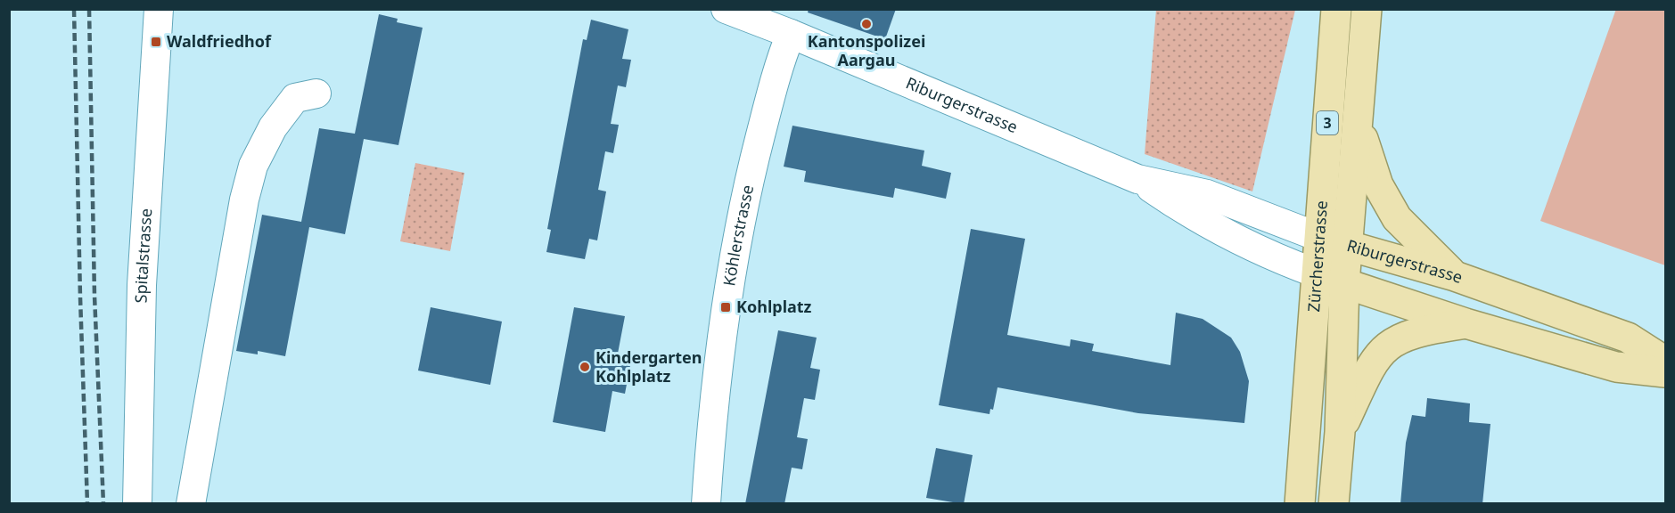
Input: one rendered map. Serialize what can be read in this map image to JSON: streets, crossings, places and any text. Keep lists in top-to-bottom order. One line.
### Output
{"streets":{"main road":["Riburgerstrasse","3","Zürcherstrasse"],"street":["Köhlerstrasse","Spitalstrasse"]},"crossings":[["Riburgerstrasse","Köhlerstrasse"],["Riburgerstrasse","Zürcherstrasse"]],"places":{"other":["Kantonspolizei Aargau","Kindergarten Kohlplatz"],"transit":["Waldfriedhof","Kohlplatz"]}}
